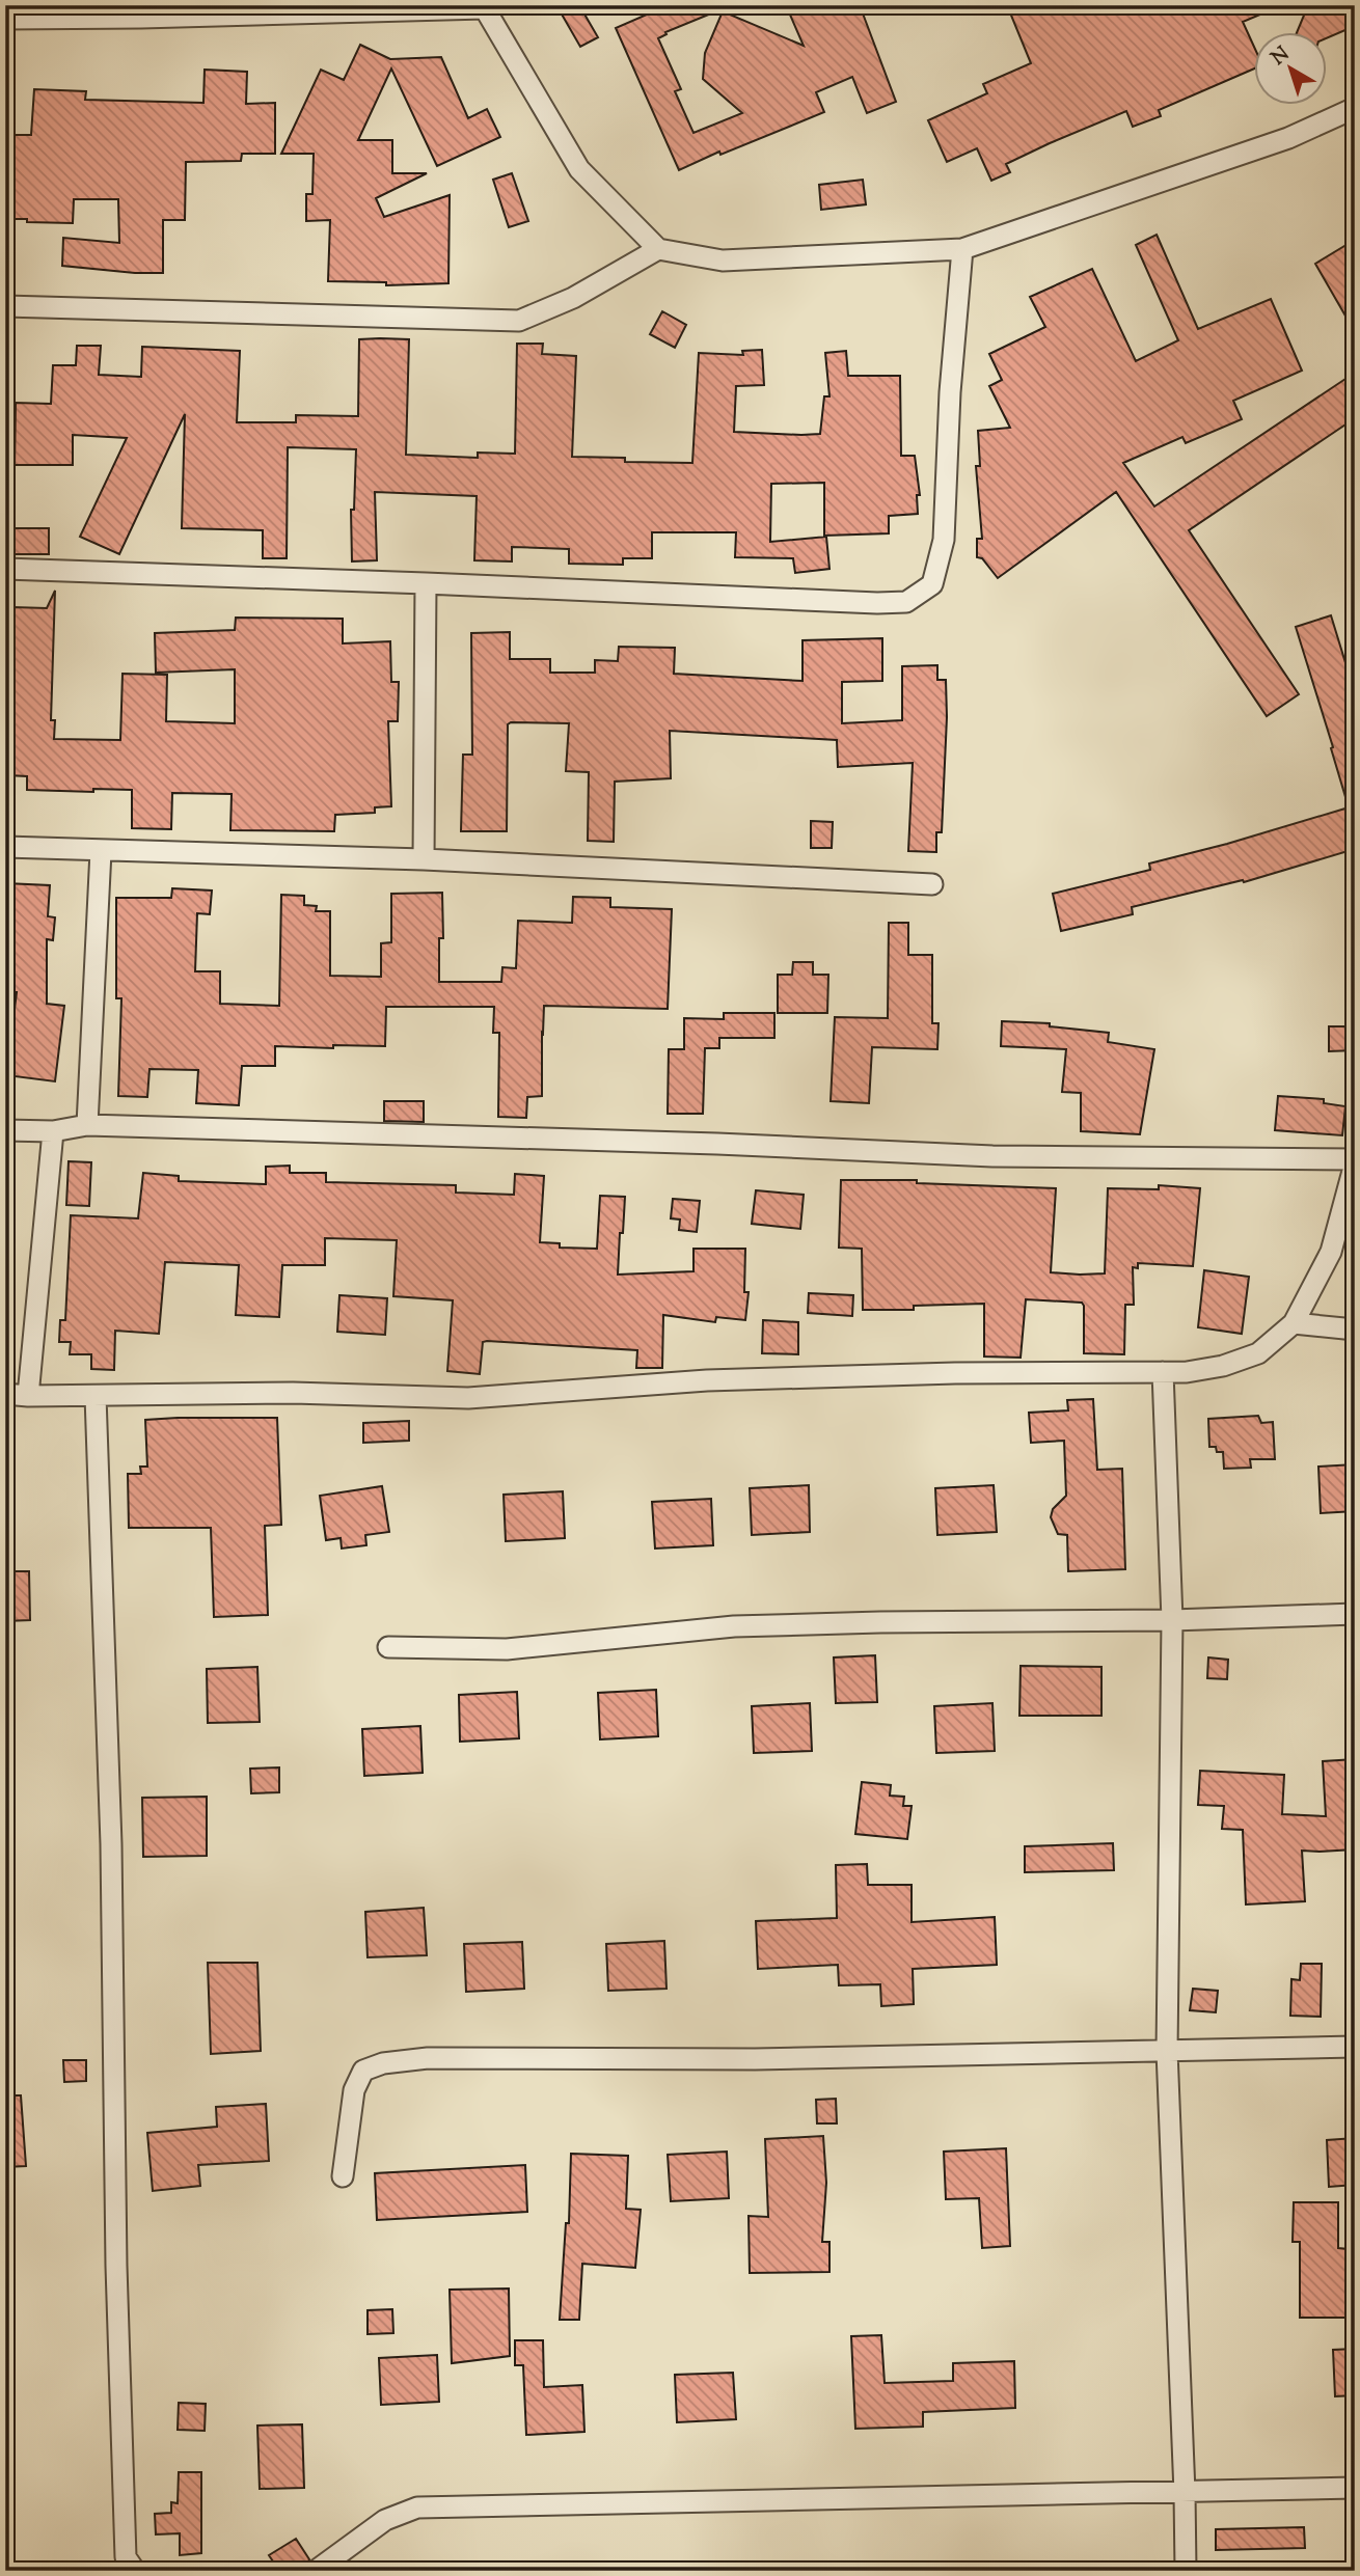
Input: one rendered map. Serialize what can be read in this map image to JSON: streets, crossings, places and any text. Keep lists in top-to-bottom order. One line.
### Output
{"north":"top left"}
